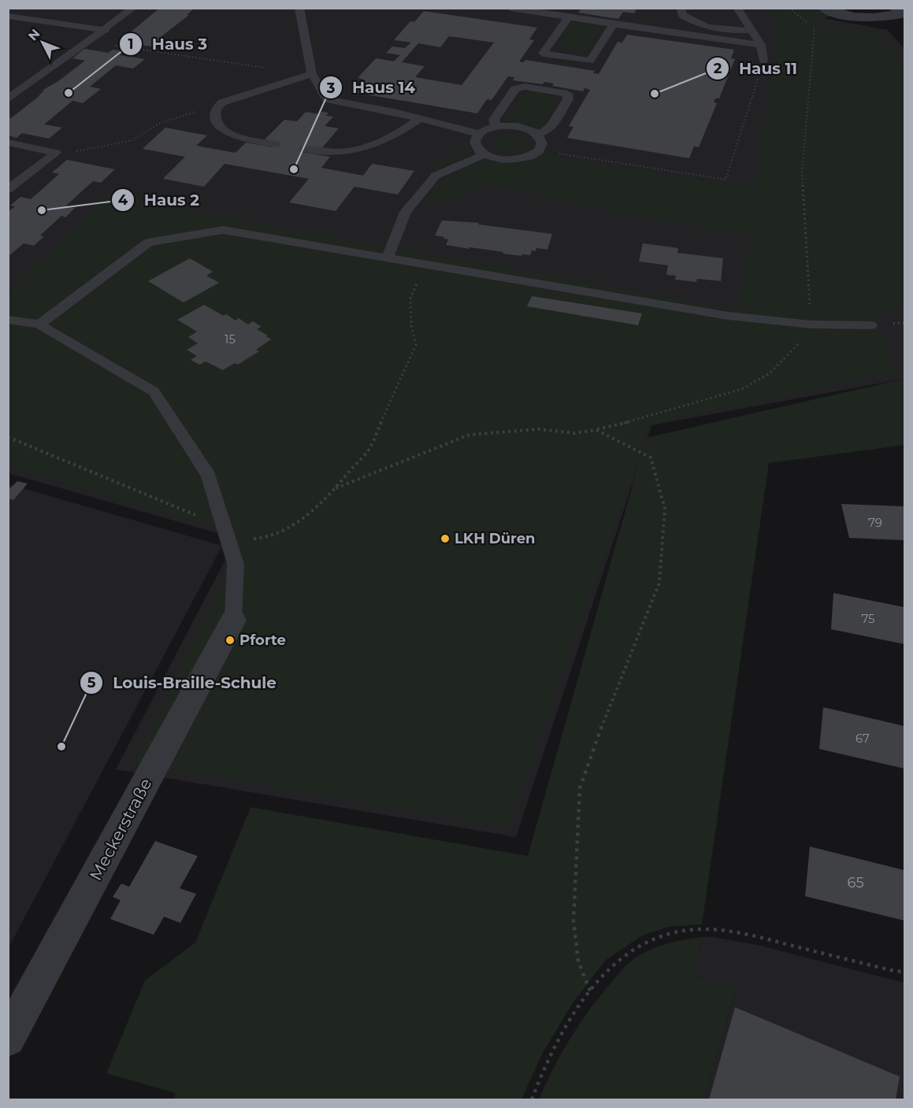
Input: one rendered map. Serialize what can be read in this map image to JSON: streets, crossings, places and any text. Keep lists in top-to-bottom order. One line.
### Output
{"streets":{"street":["Meckerstraße"]},"places":["Haus 3","Haus 11","Haus 14","Haus 2","LKH Düren","Pforte","Louis-Braille-Schule"],"house_numbers":["15","79","75","67","65"],"north":"top left"}
